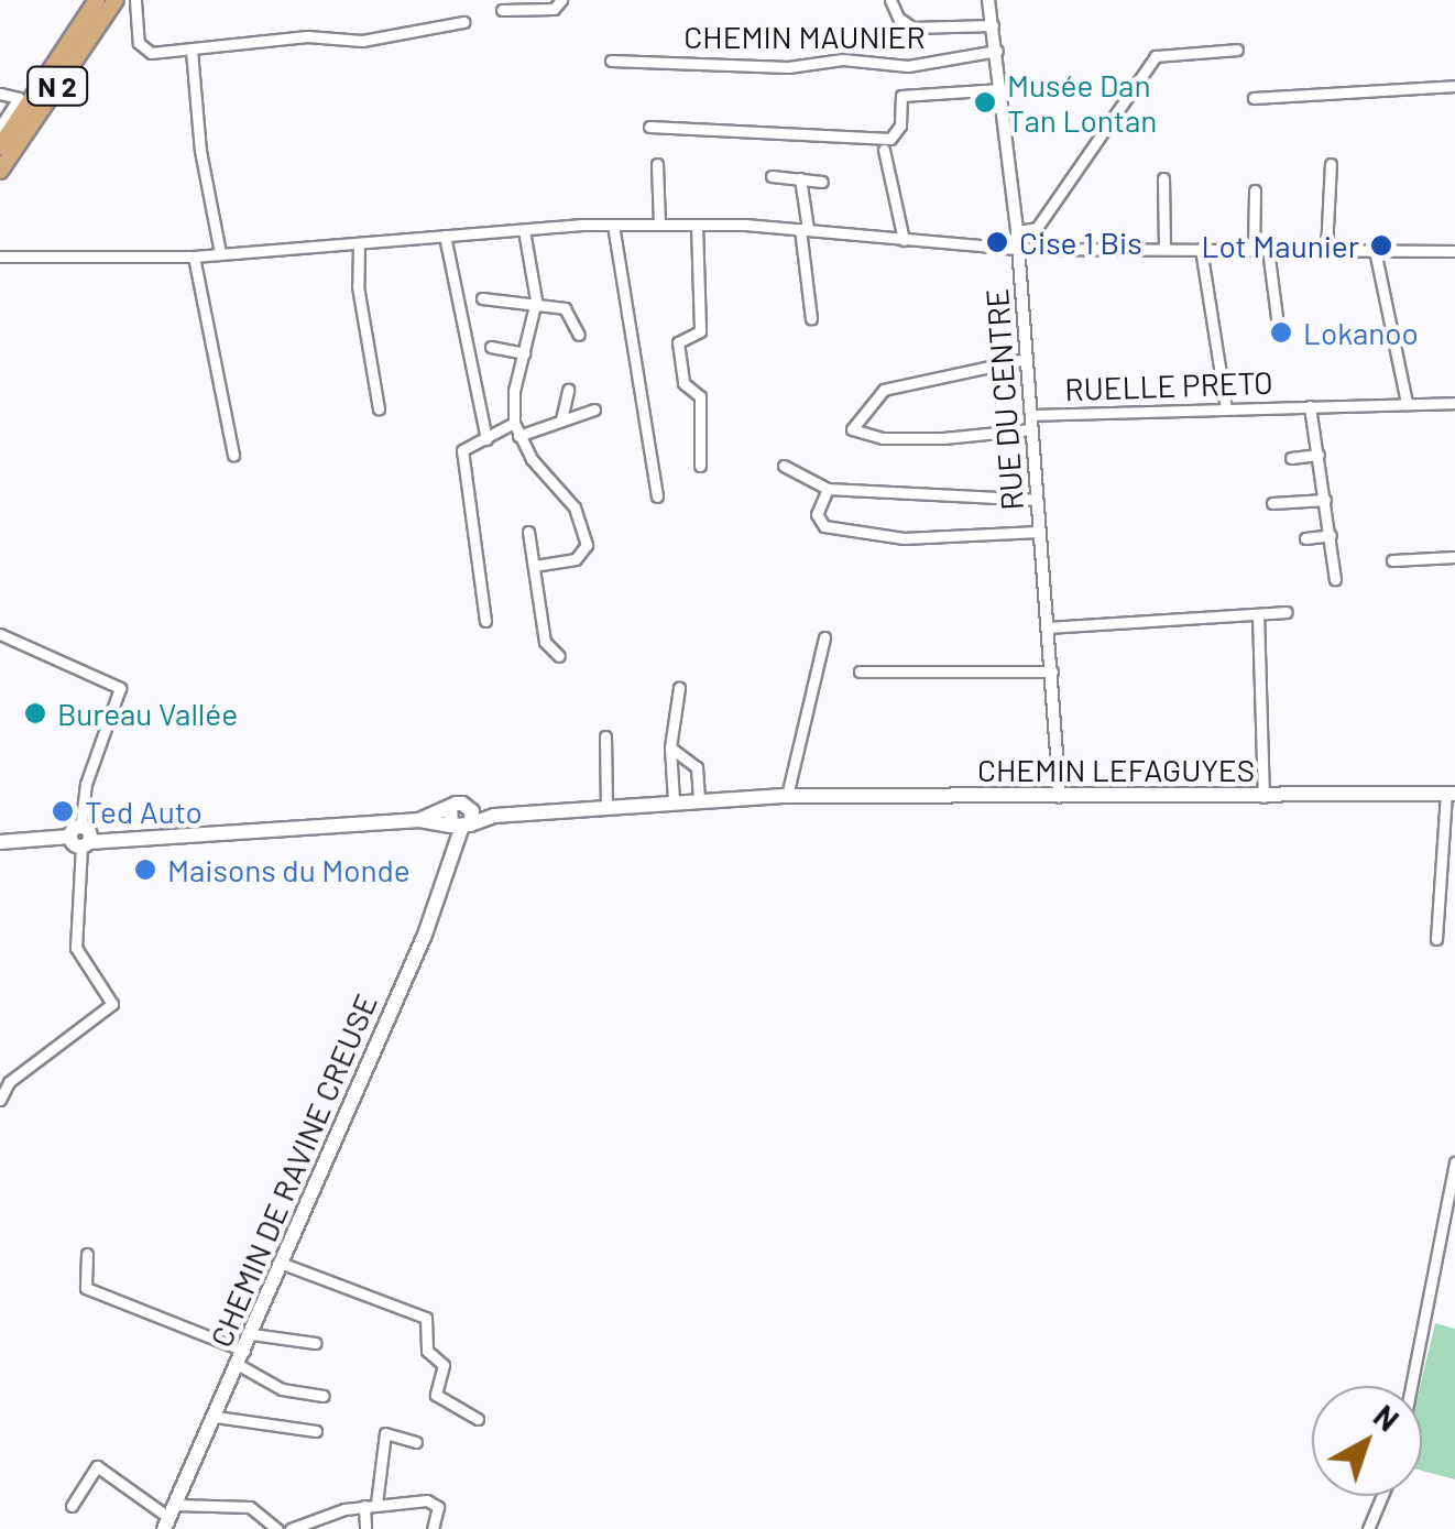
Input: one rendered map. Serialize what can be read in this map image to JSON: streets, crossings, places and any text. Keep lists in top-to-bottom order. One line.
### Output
{"streets":{"highway":["N 2"],"main road":["CHEMIN LEFAGUYES","CHEMIN DE RAVINE CREUSE"],"street":["CHEMIN MAUNIER","RUELLE PRETO","RUE DU CENTRE"]},"crossings":[["CHEMIN MAUNIER","RUE DU CENTRE"],["RUELLE PRETO","RUE DU CENTRE"],["RUE DU CENTRE","CHEMIN LEFAGUYES"],["CHEMIN LEFAGUYES","CHEMIN DE RAVINE CREUSE"]],"places":["Musée Dan Tan Lontan","Cise 1 Bis","Lot Maunier","Lokanoo","Bureau Vallée","Ted Auto","Maisons du Monde"],"north":"top right"}
